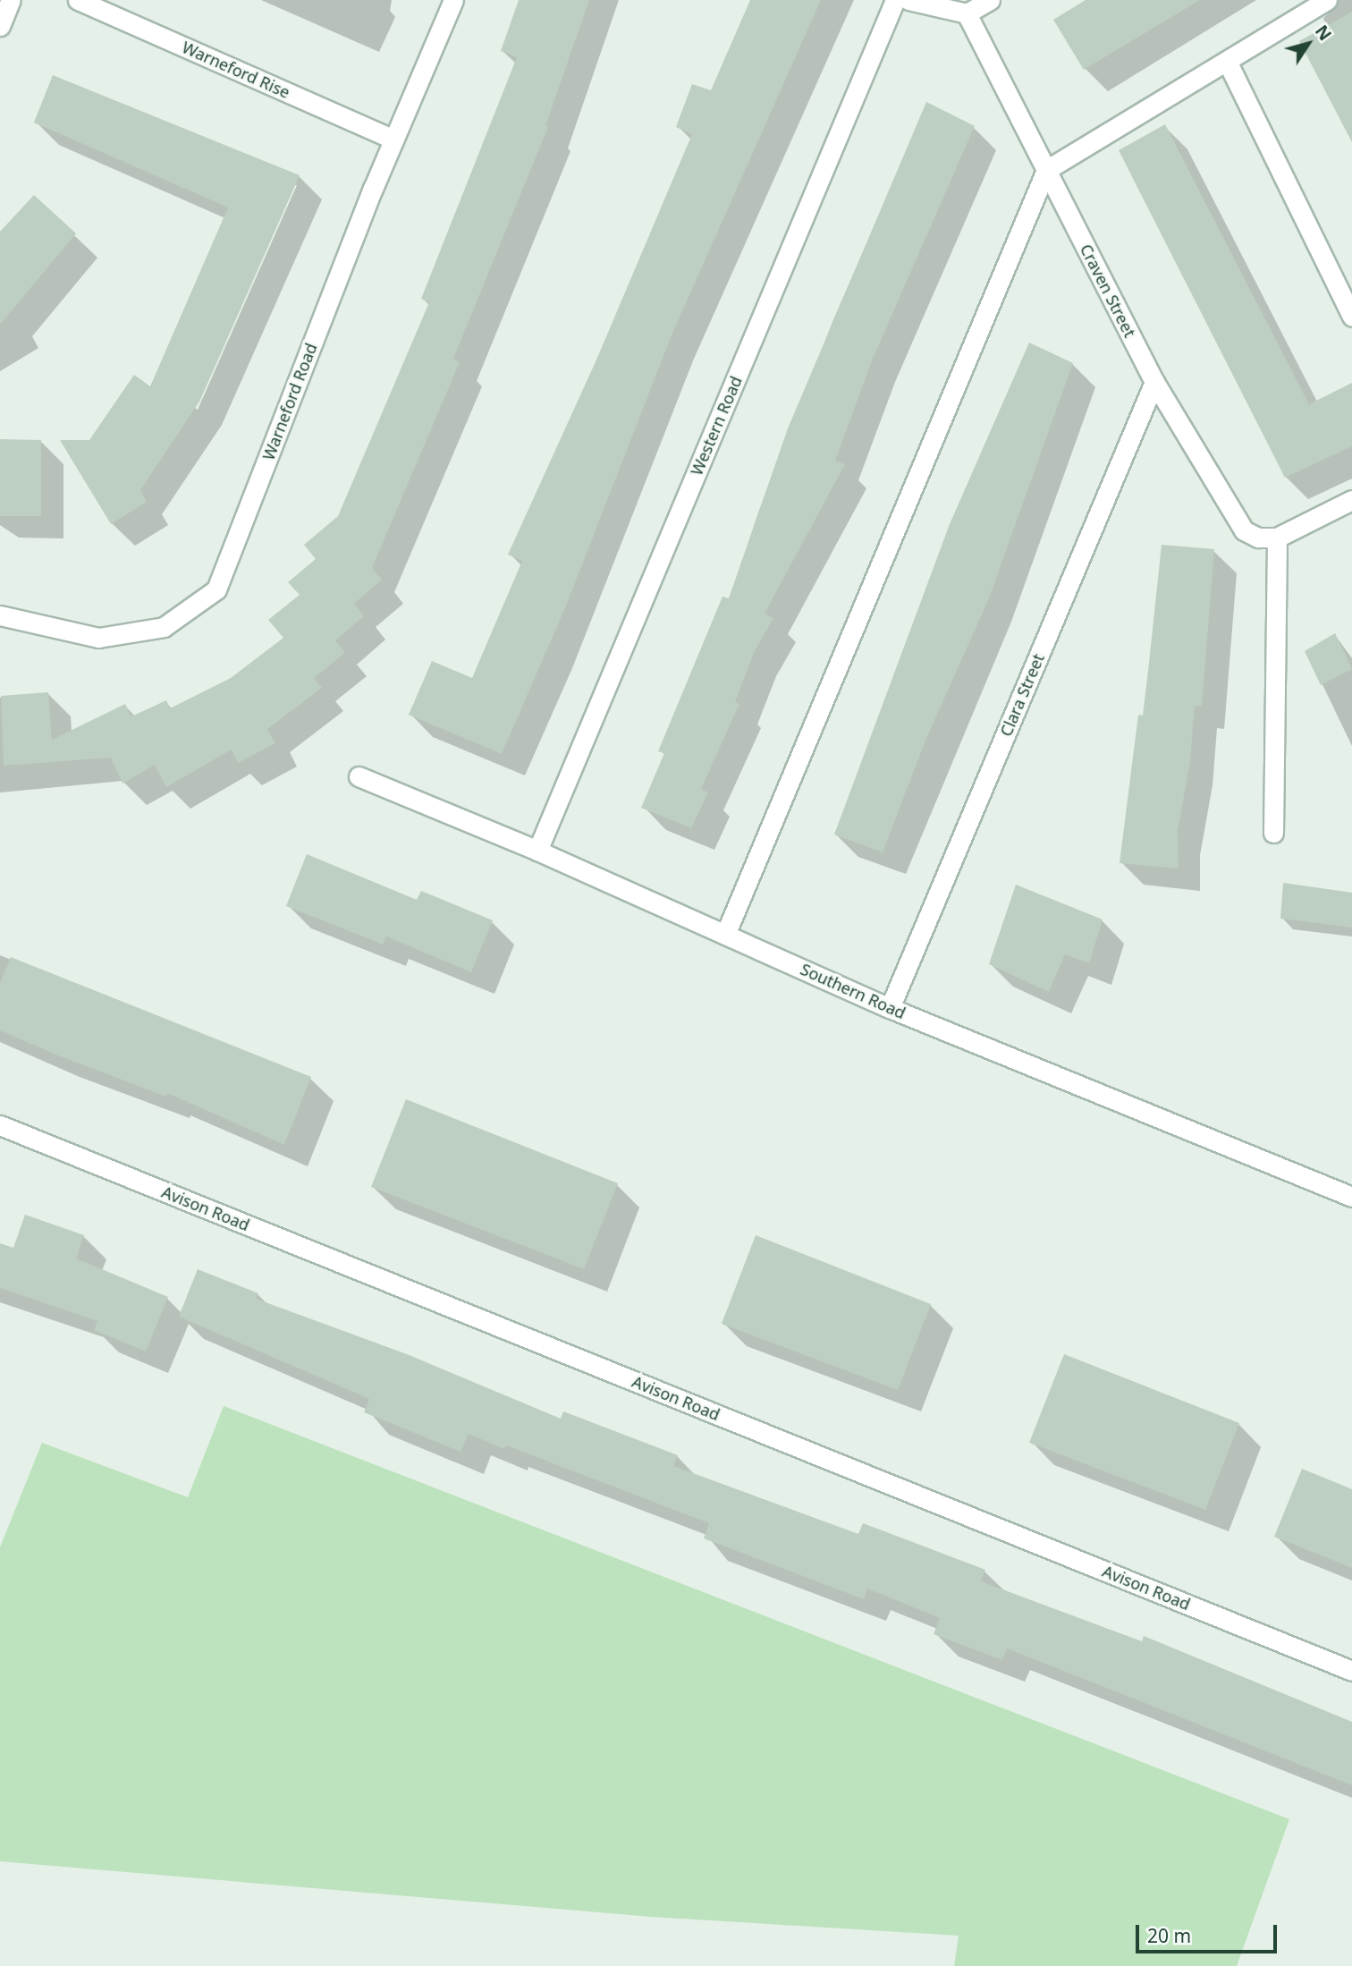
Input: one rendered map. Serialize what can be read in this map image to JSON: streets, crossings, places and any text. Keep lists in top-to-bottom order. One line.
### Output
{"streets":{"street":["Warneford Rise","Craven Street","Warneford Road","Western Road","Clara Street","Southern Road","Avison Road"]},"crossings":[["Warneford Rise","Warneford Road"],["Craven Street","Clara Street"],["Western Road","Southern Road"],["Clara Street","Southern Road"]],"scale_bar":"20 m","north":"top right"}
